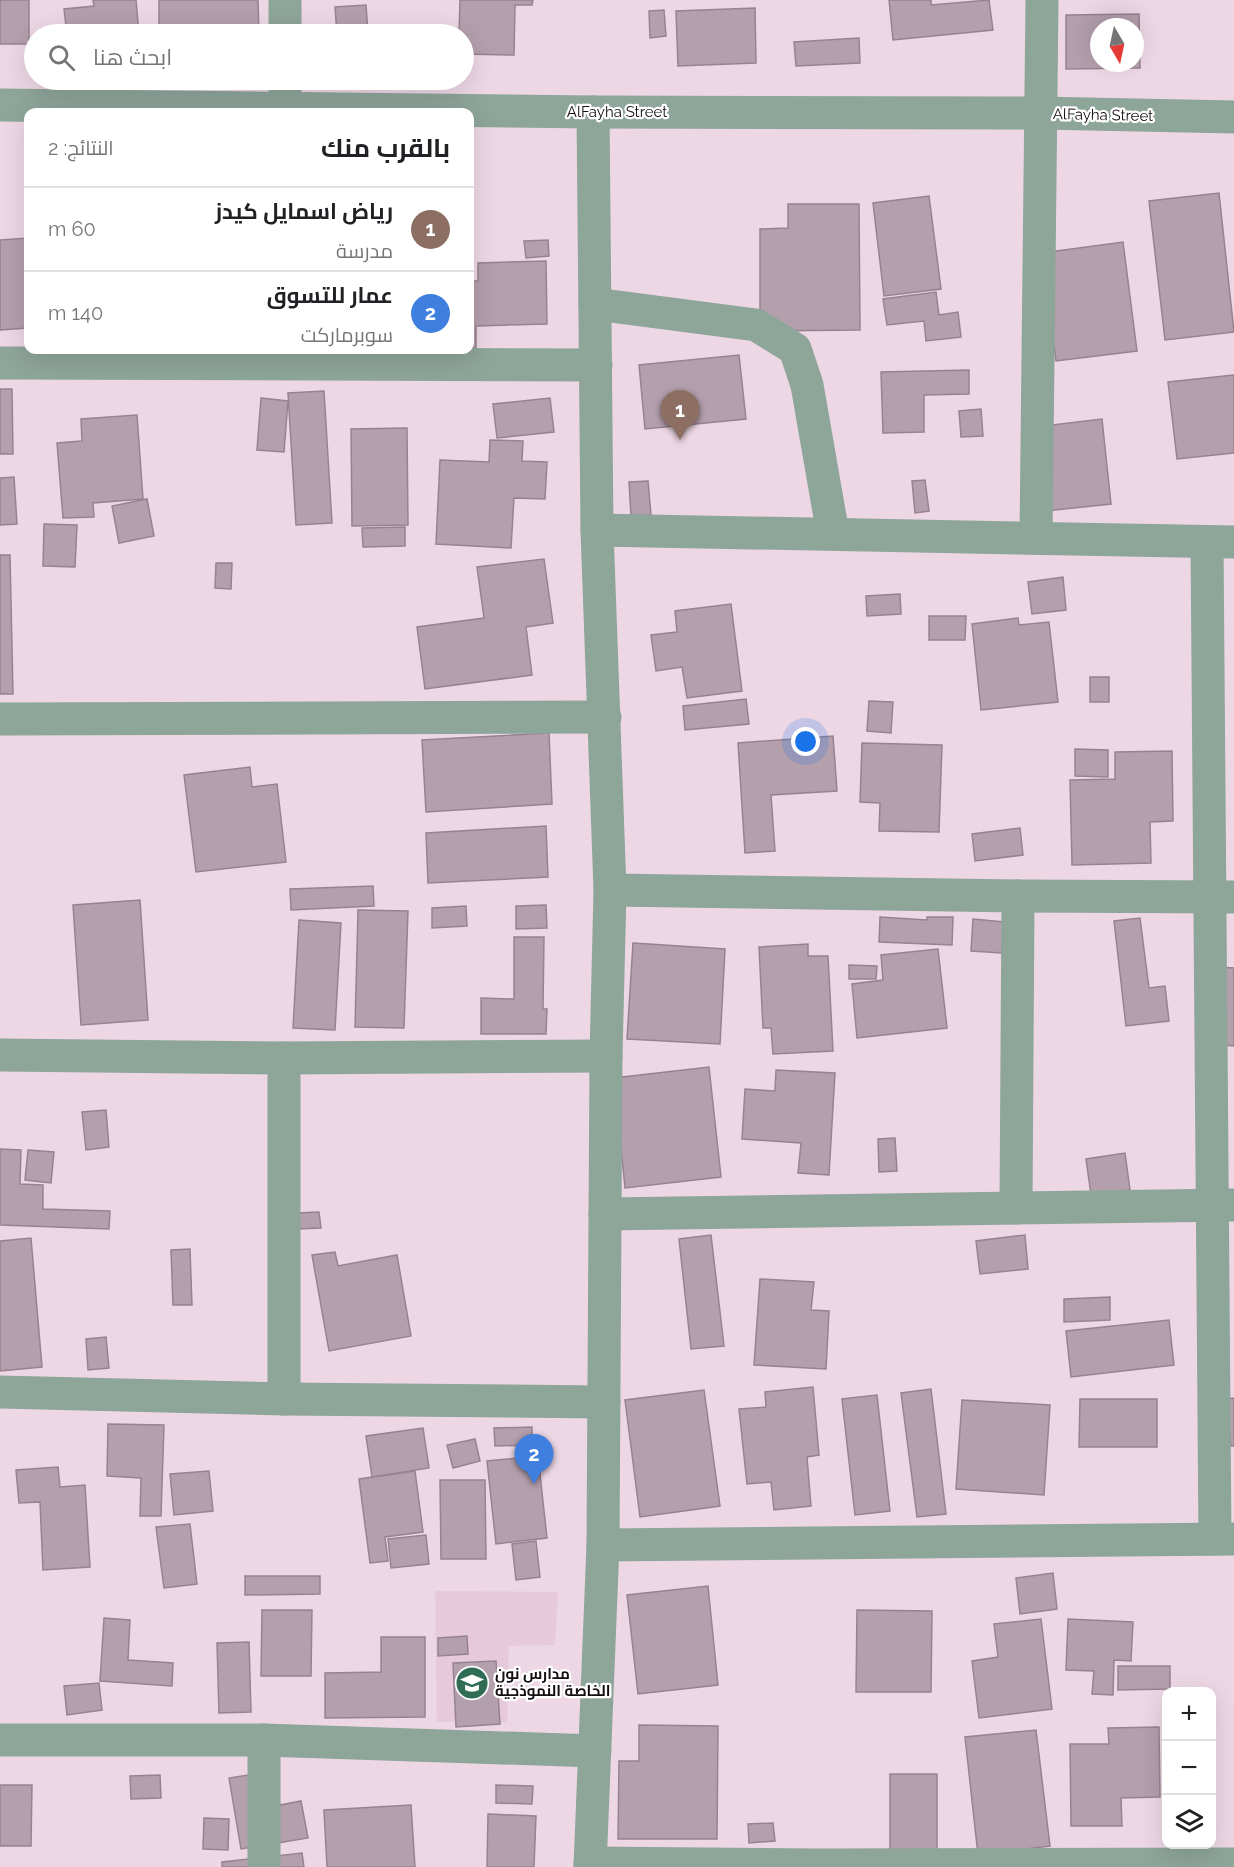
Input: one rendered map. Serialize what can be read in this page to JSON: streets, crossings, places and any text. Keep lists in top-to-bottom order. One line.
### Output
{"streets":{"street":["AlFayha Street"]},"places":{"school or university":["مدارس نون الخاصة النموذجية"]},"north":"bottom","page":{"search":"ابحث هنا","heading":["بالقرب منك","النتائج: 2"],"list":[{"mark":"1","name":"رياض اسمايل كيدز","note":"مدرسة","value":"60 m"},{"mark":"2","name":"عمار للتسوق","note":"سوبرماركت","value":"140 m"}],"pins":["1","2"],"map_buttons":["+","−"]}}
